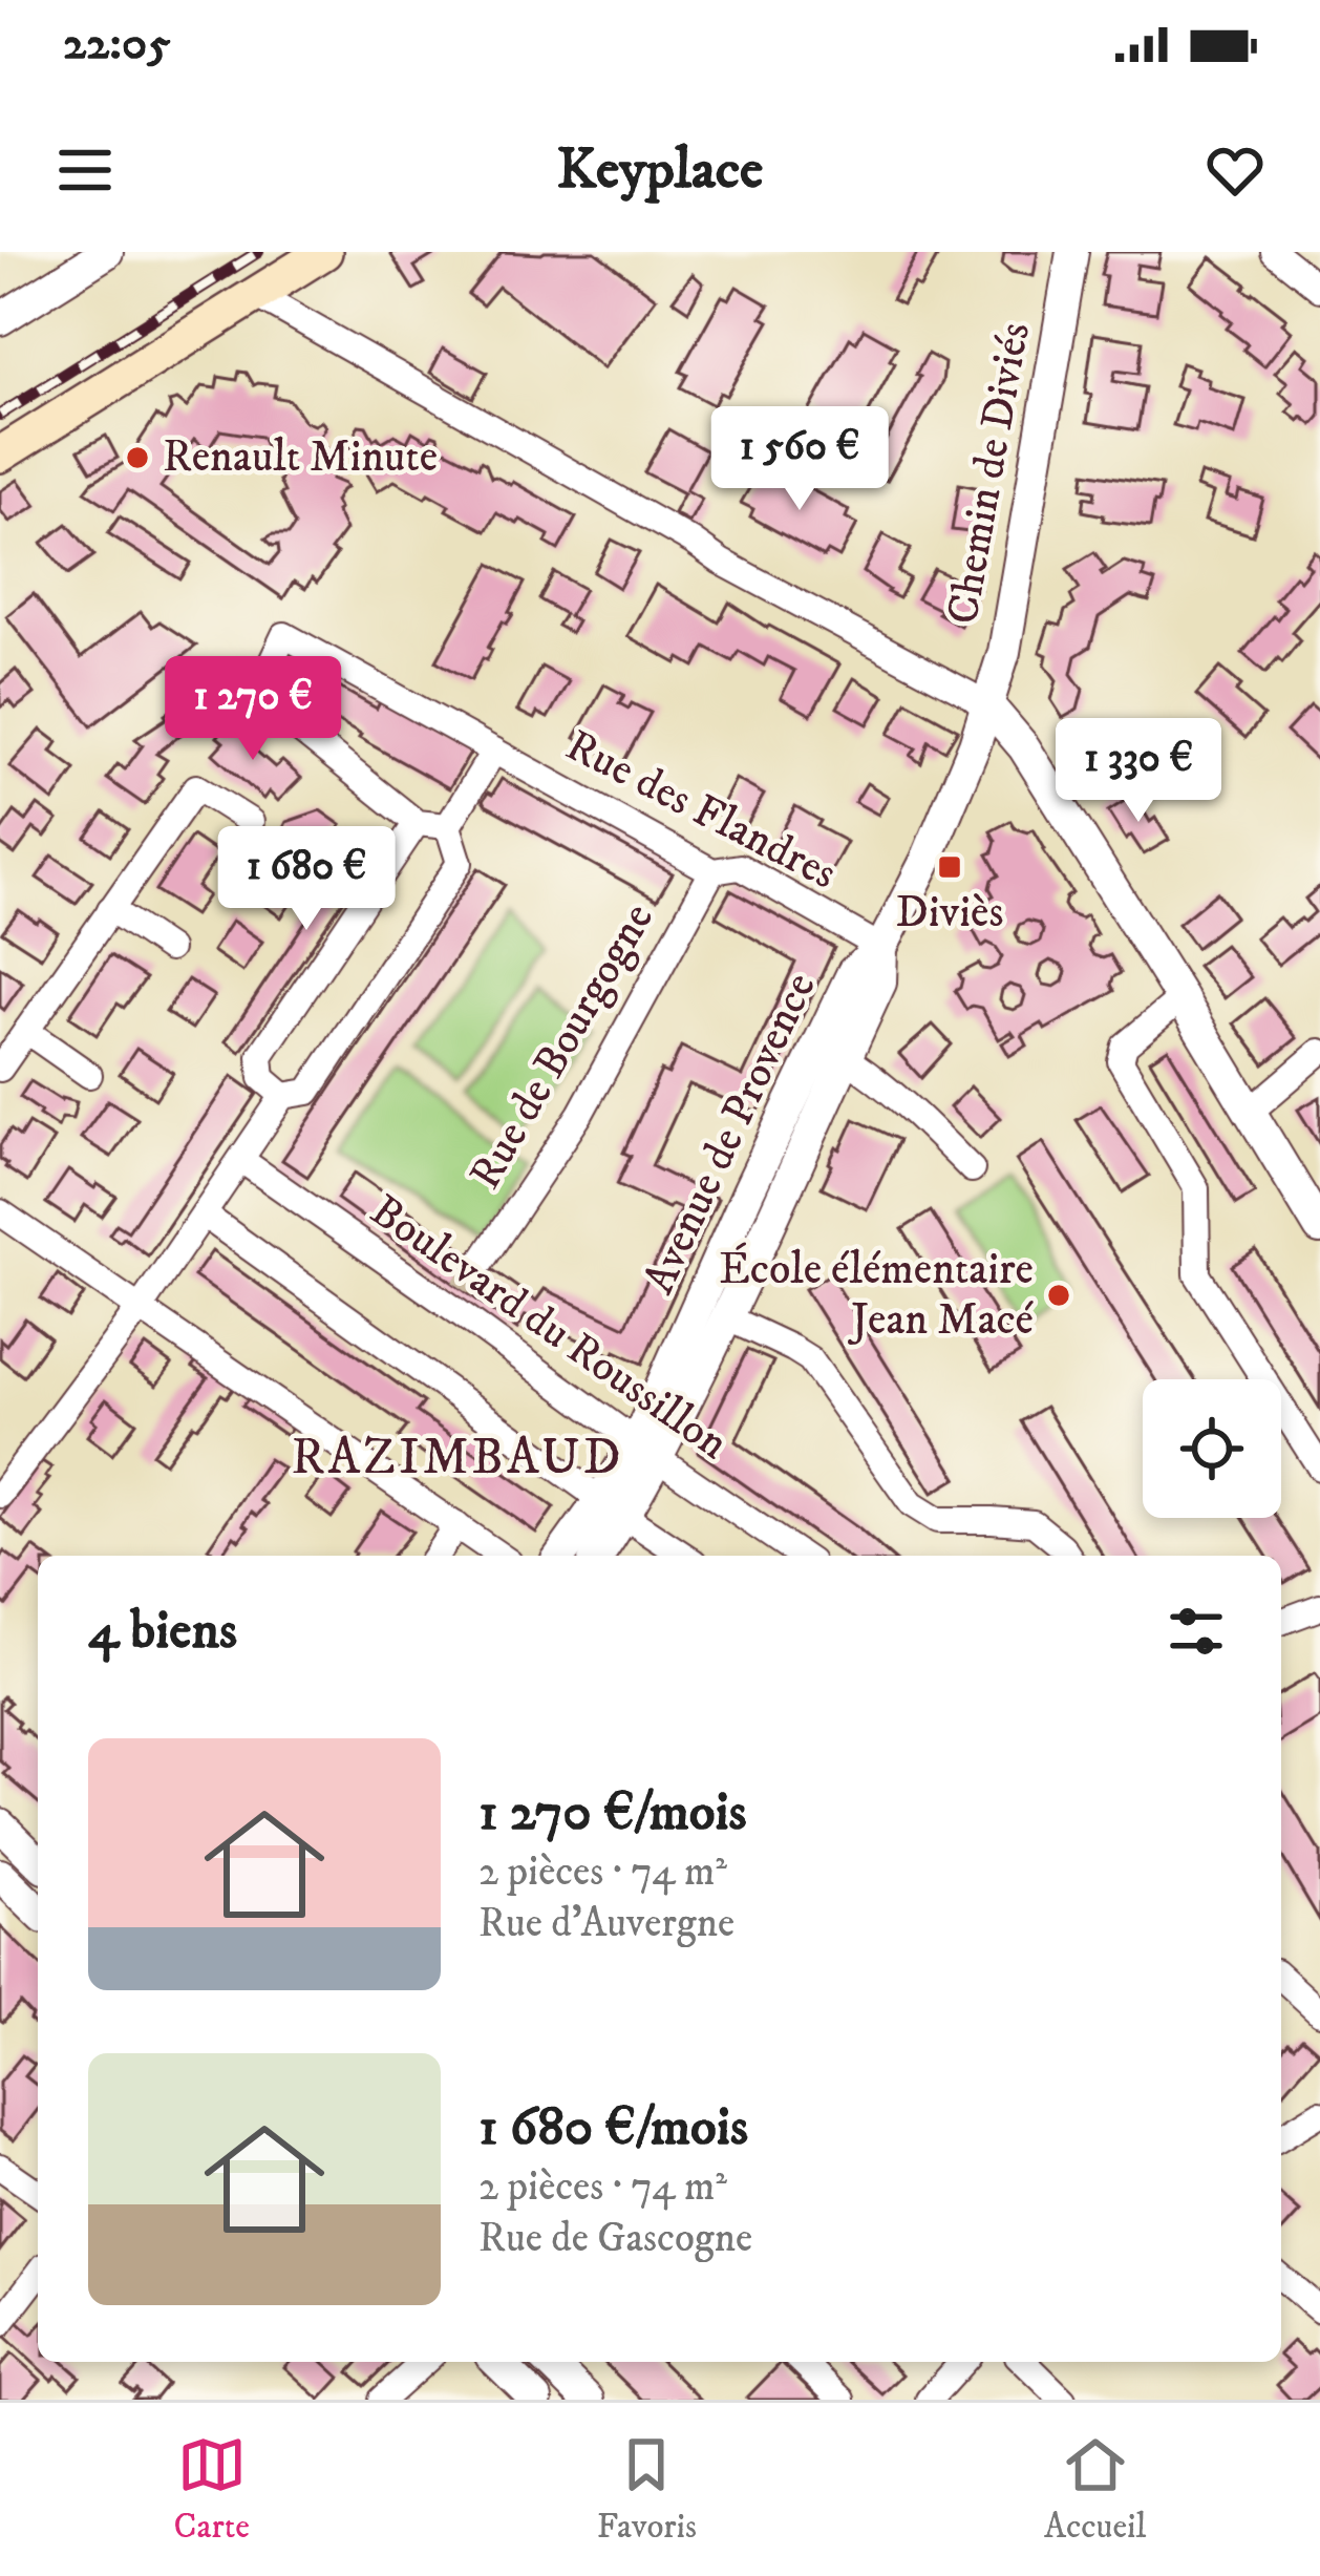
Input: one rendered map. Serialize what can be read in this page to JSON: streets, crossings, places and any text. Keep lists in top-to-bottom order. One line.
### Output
{"streets":{"street":["Chemin de Diviés","Rue des Flandres","Rue de Bourgogne","Avenue de Provence","Boulevard du Roussillon"]},"crossings":[["Chemin de Diviés","Rue des Flandres"],["Chemin de Diviés","Avenue de Provence"],["Rue des Flandres","Rue de Bourgogne"],["Rue des Flandres","Avenue de Provence"],["Avenue de Provence","Boulevard du Roussillon"]],"districts":["RAZIMBAUD"],"places":{"other":["Renault Minute","École élémentaire Jean Macé"],"transit":["Diviès"]},"page":{"status":"22:05","header":"Keyplace","price":["1 560 €","1 270 €","1 330 €","1 680 €"],"heading":"4 biens","list":[{"name":"1 270 €/mois","note":"2 pièces · 74 m² · Rue d'Auvergne"},{"name":"1 680 €/mois","note":"2 pièces · 74 m² · Rue de Gascogne"}],"tabs":["Carte","Favoris","Accueil"]}}
